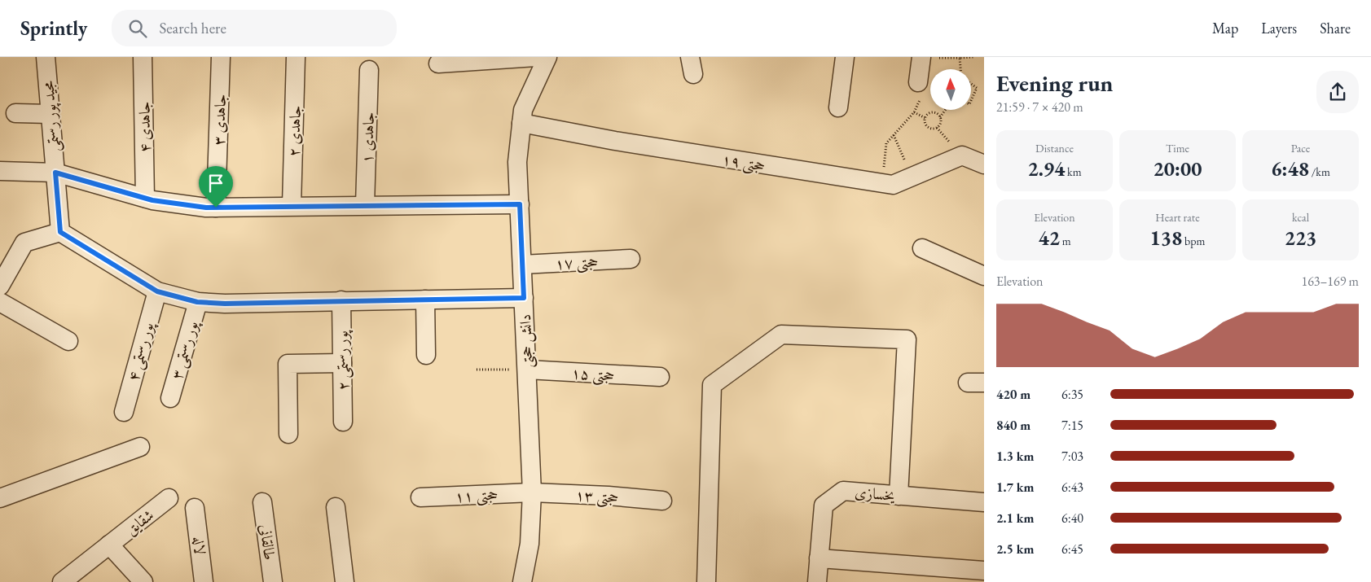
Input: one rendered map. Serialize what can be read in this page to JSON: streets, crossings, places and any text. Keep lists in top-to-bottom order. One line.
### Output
{"streets":{"street":["مجید پور رستمی","جاهدی ۳","جاهدی ۴","جاهدی ۲","جاهدی ۱","حجتی ۱۹","حجتی ۱۷","دانش حجتی","پور رستمی ۳","پور رستمی ۴","پور رستمی ۲","حجتی ۱۵","یخسازی","حجتی ۱۱","حجتی ۱۳","شقایق","طالقانی","لاله"]},"crossings":[["حجتی ۱۹","دانش حجتی"],["حجتی ۱۷","دانش حجتی"],["دانش حجتی","حجتی ۱۵"],["دانش حجتی","حجتی ۱۱"],["دانش حجتی","حجتی ۱۳"],["حجتی ۱۱","حجتی ۱۳"]],"north":"top","page":{"header":"Sprintly","search":"Search here","nav":["Map","Layers","Share"],"heading":["Evening run","21:59 · 7 × 420 m"],"stats":[["Distance","2.94 km"],["Time","20:00"],["Pace","6:48 /km"],["Elevation","42 m"],["Heart rate","138 bpm"],["kcal","223"]],"chart":["Elevation","163–169 m"],"list":[{"name":"420 m","note":"6:35"},{"name":"840 m","note":"7:15"},{"name":"1.3 km","note":"7:03"},{"name":"1.7 km","note":"6:43"},{"name":"2.1 km","note":"6:40"},{"name":"2.5 km","note":"6:45"}]}}
